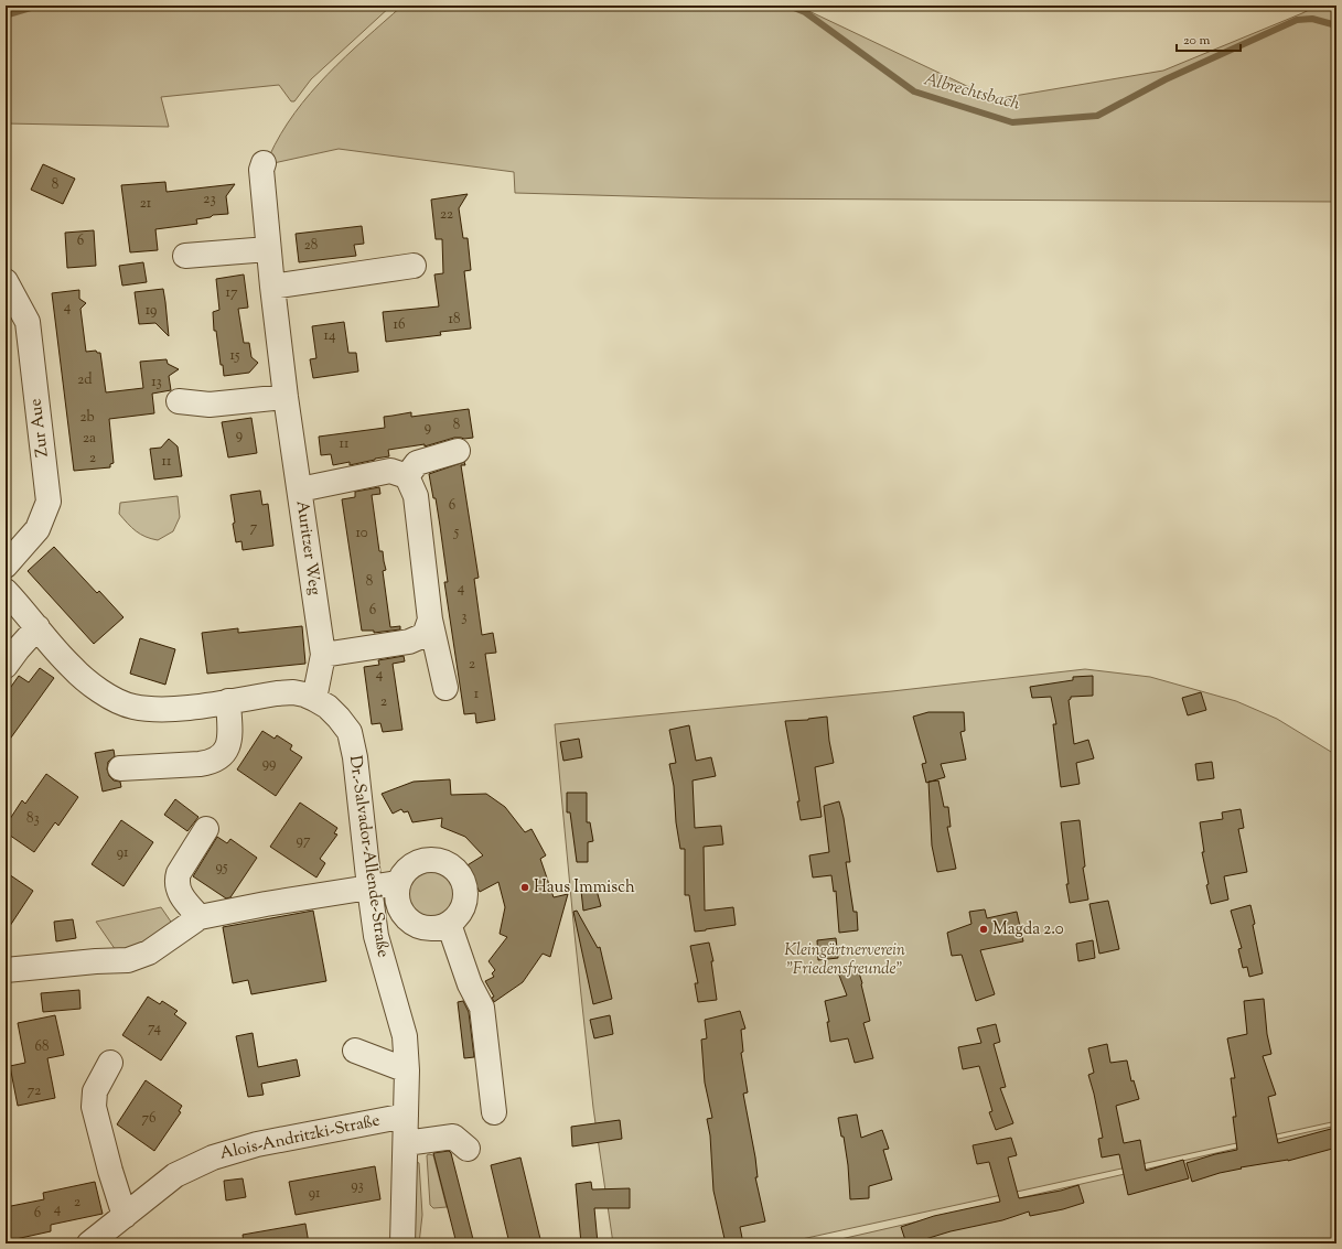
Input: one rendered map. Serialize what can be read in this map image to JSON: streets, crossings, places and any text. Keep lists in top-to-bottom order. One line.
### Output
{"streets":{"street":["Zur Aue","Auritzer Weg","Dr.-Salvador-Allende-Straße","Alois-Andritzki-Straße"]},"crossings":[["Auritzer Weg","Dr.-Salvador-Allende-Straße"],["Dr.-Salvador-Allende-Straße","Alois-Andritzki-Straße"]],"water":["Albrechtsbach"],"parks":["Kleingärtnerverein \"Friedensfreunde\""],"places":["Haus Immisch","Magda 2.0"],"house_numbers":["8","23","21","22","6","28","17","4","19","18","16","14","15","2d","13","2b","8","9","9","2a","11","2","11","6","7","5","10","8","4","6","3","2","4","1","2","99","83","97","91","95","74","68","72","76","93","91","2","4","6"],"scale_bar":"20 m"}
